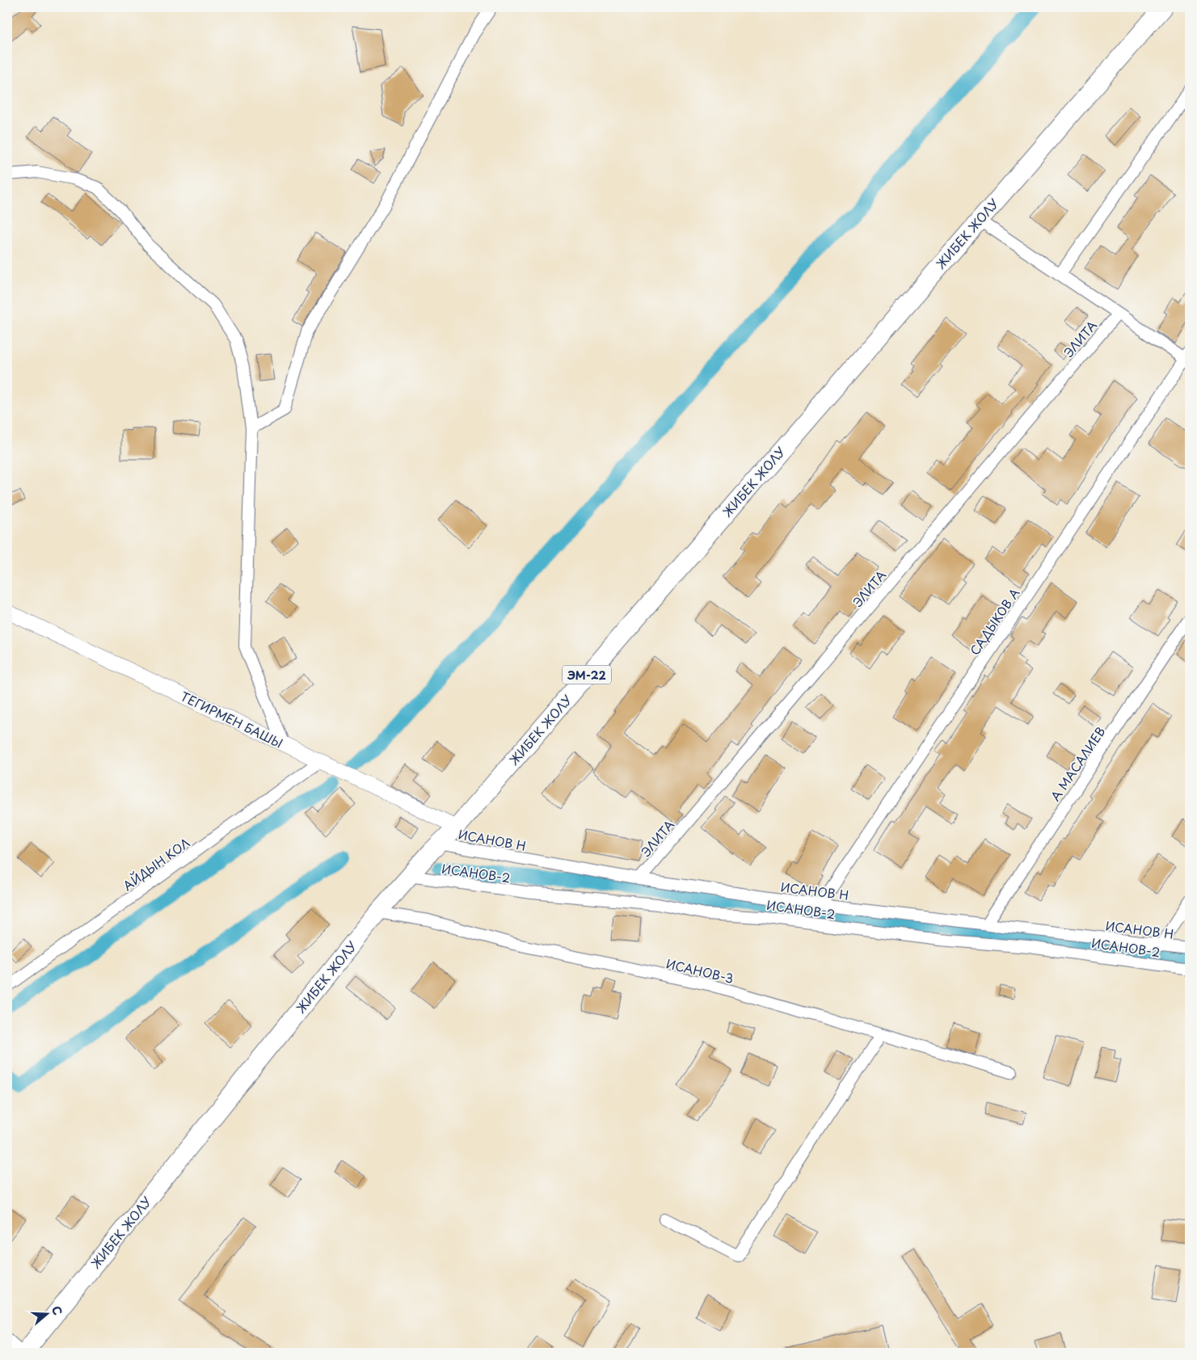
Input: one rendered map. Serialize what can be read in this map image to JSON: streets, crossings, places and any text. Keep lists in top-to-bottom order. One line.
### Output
{"streets":{"main road":["ЖИБЕК ЖОЛУ","ЭМ-22"],"street":["ЭЛИТА","САДЫКОВ А","ТЕГИРМЕН БАШЫ","А МАСАЛИЕВ","ИСАНОВ Н","АЙДЫН КОЛ","ИСАНОВ-2","ИСАНОВ-3"]},"crossings":[["ЖИБЕК ЖОЛУ","ТЕГИРМЕН БАШЫ"],["ЖИБЕК ЖОЛУ","ИСАНОВ Н"],["ЖИБЕК ЖОЛУ","ИСАНОВ-2"],["ЖИБЕК ЖОЛУ","ИСАНОВ-3"],["ЭЛИТА","ИСАНОВ Н"],["САДЫКОВ А","ИСАНОВ Н"],["ТЕГИРМЕН БАШЫ","АЙДЫН КОЛ"],["А МАСАЛИЕВ","ИСАНОВ Н"]],"north":"right"}
